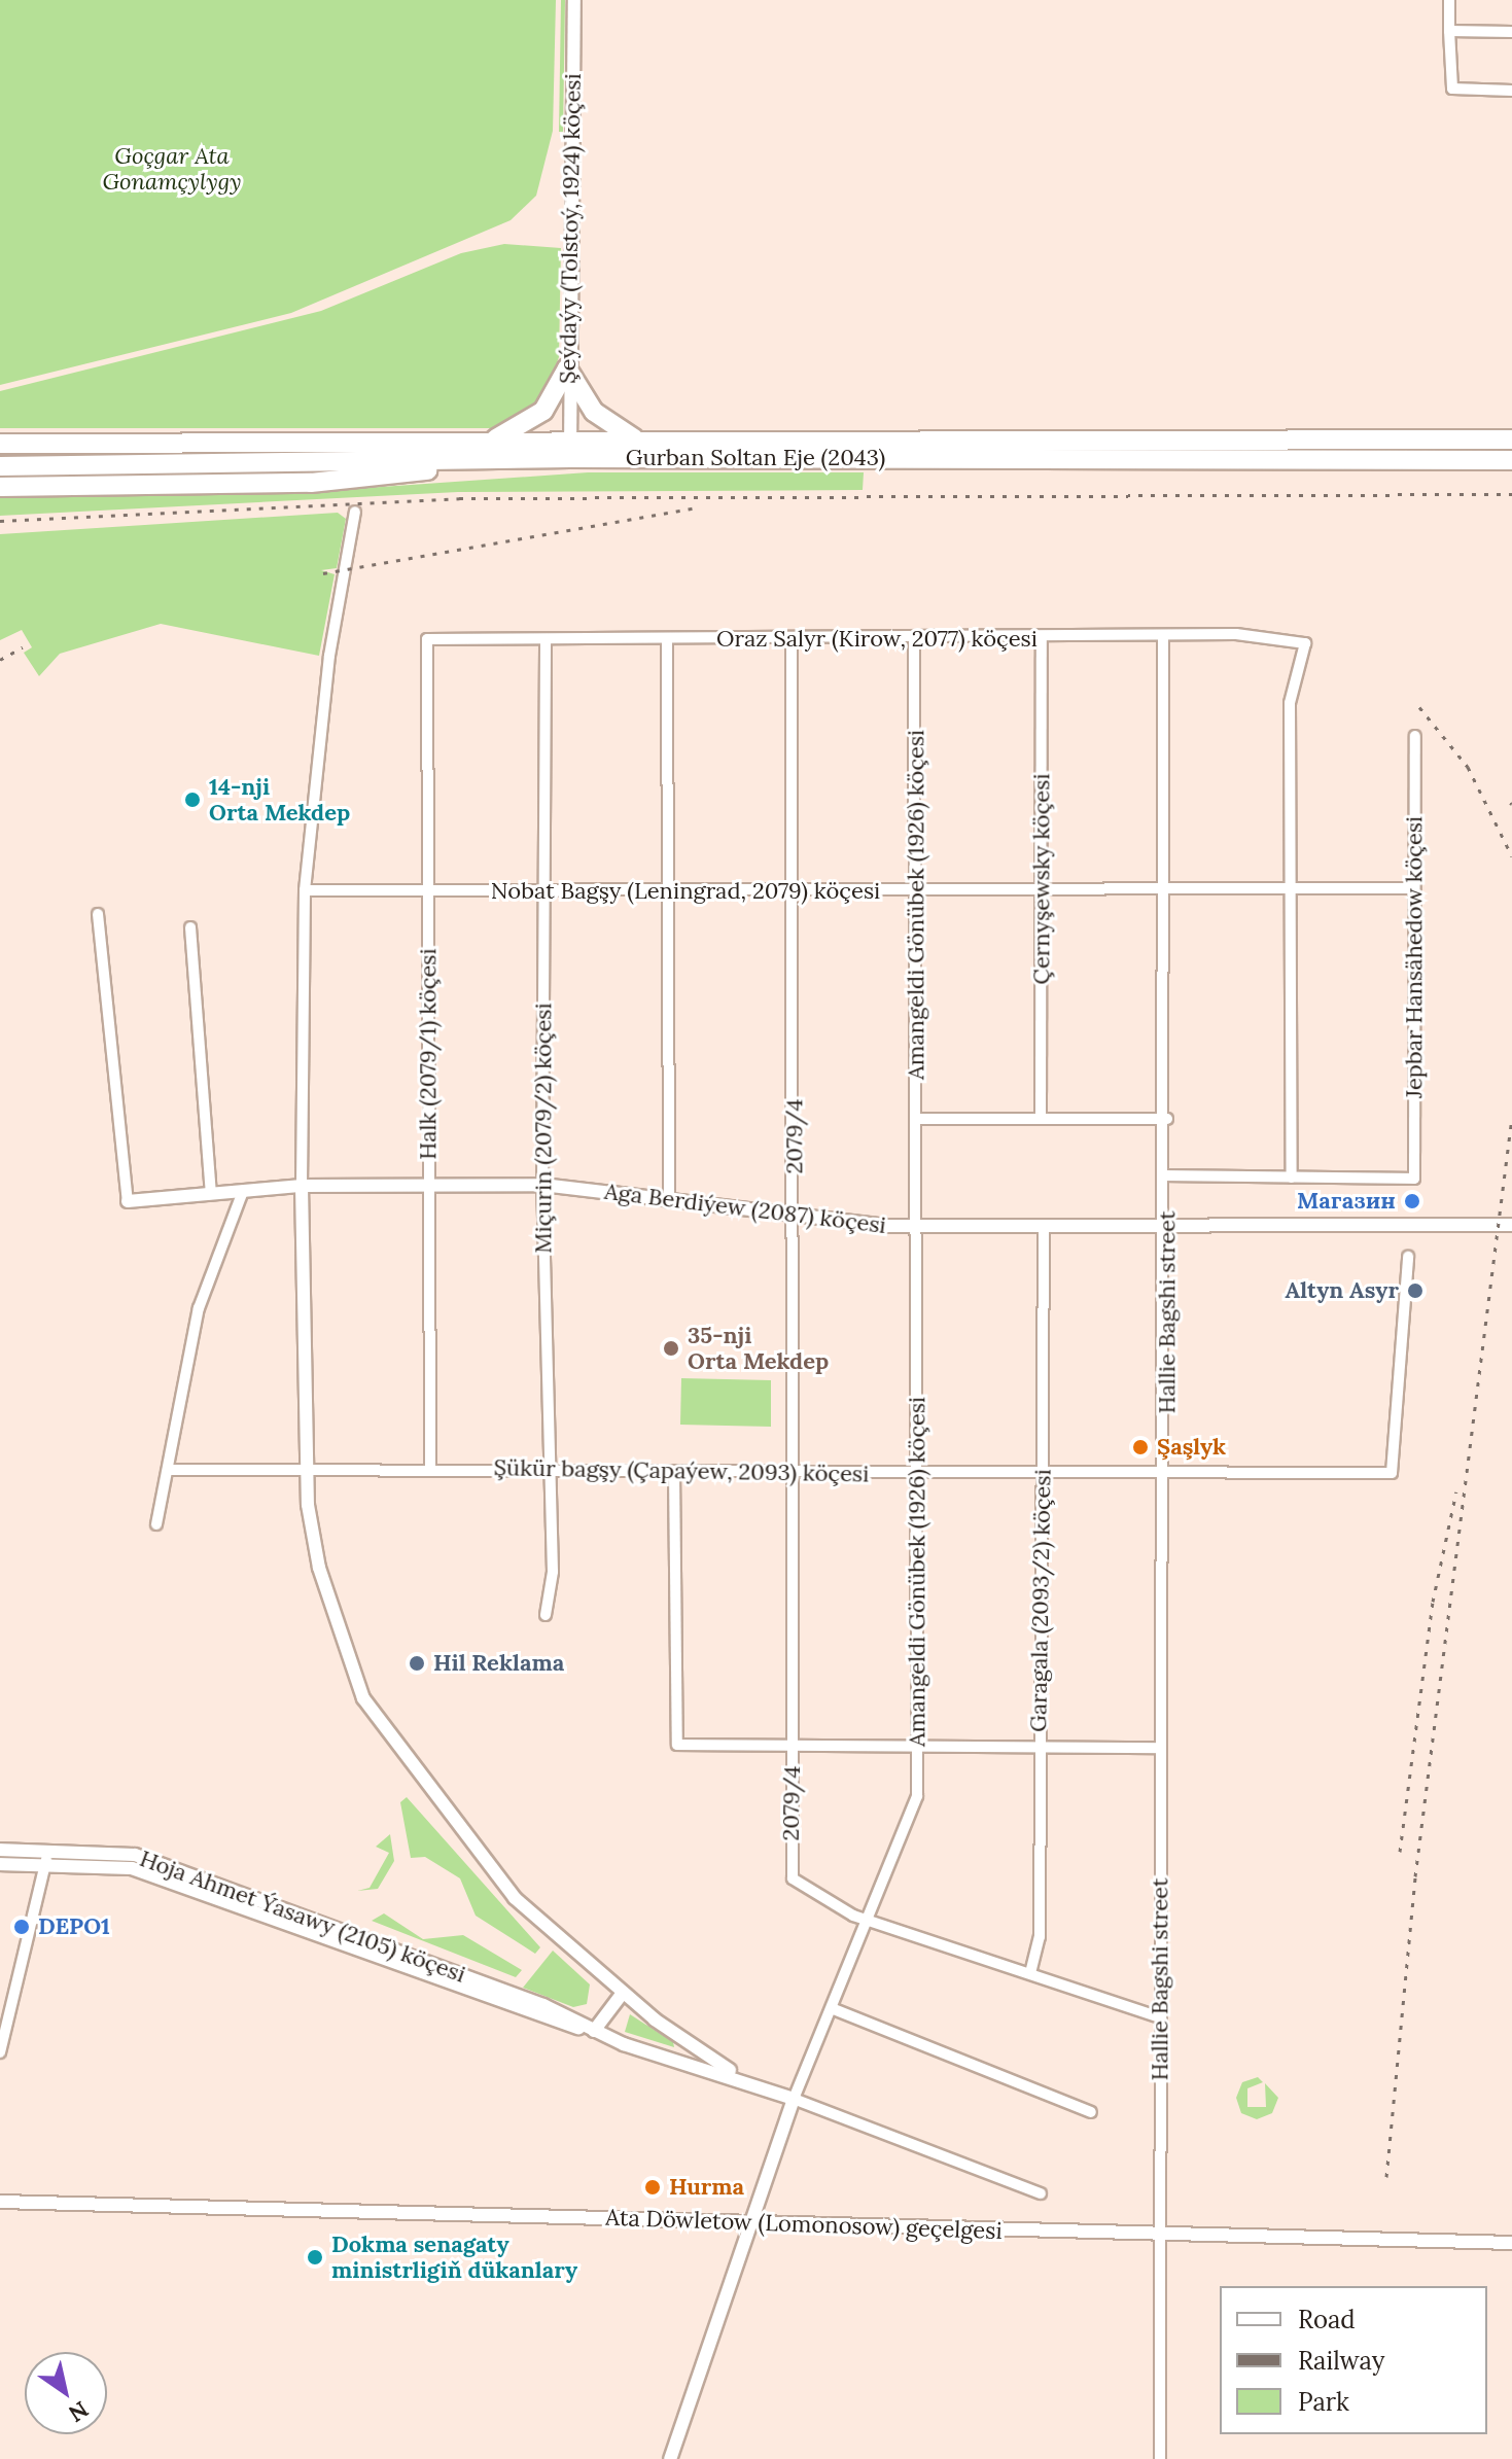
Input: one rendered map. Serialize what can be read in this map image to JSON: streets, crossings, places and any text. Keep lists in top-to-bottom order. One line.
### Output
{"streets":{"highway":["Gurban Soltan Eje (2043)"],"street":["Şeýdaýy (Tolstoý, 1924) köçesi","Oraz Salyr (Kirow, 2077) köçesi","Çernyşewsky köçesi","Nobat Bagşy (Leningrad, 2079) köçesi","Amangeldi Gönübek (1926) köçesi","Jepbar Hansähedow köçesi","Halk (2079/1) köçesi","Miçurin (2079/2) köçesi","2079/4","Aga Berdiýew (2087) köçesi","Hallie Bagshi street","Şükür bagşy (Çapaýew, 2093) köçesi","Garagala (2093/2) köçesi","Hoja Ahmet Ýasawy (2105) köçesi","Ata Döwletow (Lomonosow) geçelgesi"]},"crossings":[["Şeýdaýy (Tolstoý, 1924) köçesi","Gurban Soltan Eje (2043)"],["Oraz Salyr (Kirow, 2077) köçesi","Çernyşewsky köçesi"],["Oraz Salyr (Kirow, 2077) köçesi","Nobat Bagşy (Leningrad, 2079) köçesi"],["Oraz Salyr (Kirow, 2077) köçesi","Amangeldi Gönübek (1926) köçesi"],["Oraz Salyr (Kirow, 2077) köçesi","Halk (2079/1) köçesi"],["Oraz Salyr (Kirow, 2077) köçesi","Miçurin (2079/2) köçesi"],["Oraz Salyr (Kirow, 2077) köçesi","2079/4"],["Oraz Salyr (Kirow, 2077) köçesi","Hallie Bagshi street"],["Çernyşewsky köçesi","Nobat Bagşy (Leningrad, 2079) köçesi"],["Nobat Bagşy (Leningrad, 2079) köçesi","Amangeldi Gönübek (1926) köçesi"],["Nobat Bagşy (Leningrad, 2079) köçesi","Jepbar Hansähedow köçesi"],["Nobat Bagşy (Leningrad, 2079) köçesi","Halk (2079/1) köçesi"],["Nobat Bagşy (Leningrad, 2079) köçesi","Miçurin (2079/2) köçesi"],["Nobat Bagşy (Leningrad, 2079) köçesi","2079/4"],["Nobat Bagşy (Leningrad, 2079) köçesi","Hallie Bagshi street"],["Amangeldi Gönübek (1926) köçesi","2079/4"],["Amangeldi Gönübek (1926) köçesi","Aga Berdiýew (2087) köçesi"],["Amangeldi Gönübek (1926) köçesi","Şükür bagşy (Çapaýew, 2093) köçesi"],["Amangeldi Gönübek (1926) köçesi","Hoja Ahmet Ýasawy (2105) köçesi"],["Amangeldi Gönübek (1926) köçesi","Ata Döwletow (Lomonosow) geçelgesi"],["Halk (2079/1) köçesi","Aga Berdiýew (2087) köçesi"],["Halk (2079/1) köçesi","Şükür bagşy (Çapaýew, 2093) köçesi"],["Miçurin (2079/2) köçesi","Aga Berdiýew (2087) köçesi"],["Miçurin (2079/2) köçesi","Şükür bagşy (Çapaýew, 2093) köçesi"],["2079/4","Aga Berdiýew (2087) köçesi"],["2079/4","Şükür bagşy (Çapaýew, 2093) köçesi"],["Aga Berdiýew (2087) köçesi","Hallie Bagshi street"],["Aga Berdiýew (2087) köçesi","Garagala (2093/2) köçesi"],["Aga Berdiýew (2087) köçesi","Hoja Ahmet Ýasawy (2105) köçesi"],["Hallie Bagshi street","Şükür bagşy (Çapaýew, 2093) köçesi"],["Hallie Bagshi street","Ata Döwletow (Lomonosow) geçelgesi"],["Şükür bagşy (Çapaýew, 2093) köçesi","Garagala (2093/2) köçesi"],["Şükür bagşy (Çapaýew, 2093) köçesi","Hoja Ahmet Ýasawy (2105) köçesi"]],"parks":["Goçgar Ata Gonamçylygy"],"places":["14-nji Orta Mekdep","Магазин","Altyn Asyr","35-nji Orta Mekdep","Şaşlyk","Hil Reklama","DEPO1","Hurma","Dokma senagaty ministrligiň dükanlary"],"legend":["Road","Railway","Park"],"north":"bottom right"}
